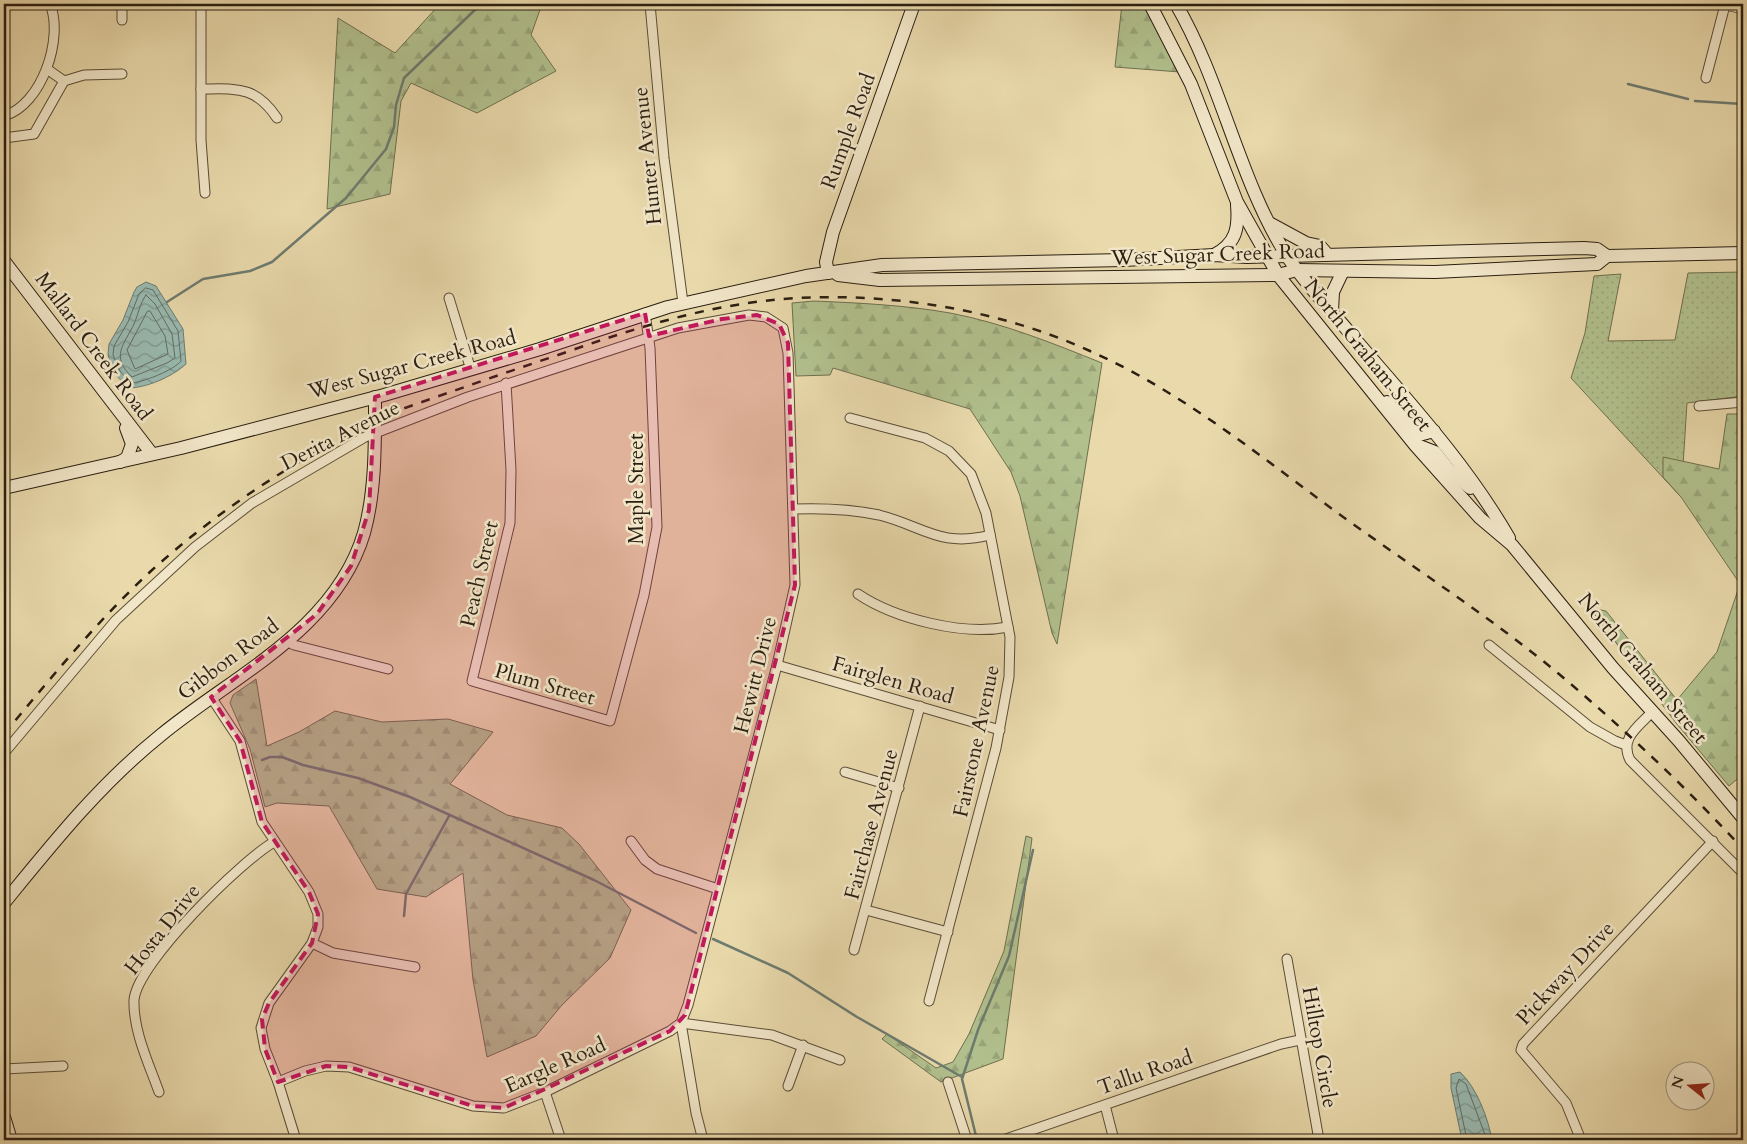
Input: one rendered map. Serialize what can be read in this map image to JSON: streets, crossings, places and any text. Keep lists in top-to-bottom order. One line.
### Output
{"streets":{"main road":["Rumple Road","West Sugar Creek Road","Mallard Creek Road","North Graham Street","Gibbon Road"],"street":["Hunter Avenue","Derita Avenue","Maple Street","Peach Street","Hewitt Drive","Fairglen Road","Plum Street","Fairstone Avenue","Fairchase Avenue","Hosta Drive","Pickway Drive","Hilltop Circle","Eargle Road","Tallu Road"]},"crossings":[["Rumple Road","West Sugar Creek Road"],["Hunter Avenue","West Sugar Creek Road"],["West Sugar Creek Road","Mallard Creek Road"],["West Sugar Creek Road","North Graham Street"],["West Sugar Creek Road","Maple Street"],["West Sugar Creek Road","Gibbon Road"],["Derita Avenue","Maple Street"],["Derita Avenue","Peach Street"],["Derita Avenue","Gibbon Road"],["Derita Avenue","Hewitt Drive"],["Maple Street","Plum Street"],["Peach Street","Plum Street"],["Hewitt Drive","Fairglen Road"],["Hewitt Drive","Eargle Road"],["Fairglen Road","Fairstone Avenue"],["Fairglen Road","Fairchase Avenue"],["Hilltop Circle","Tallu Road"]],"north":"left"}
